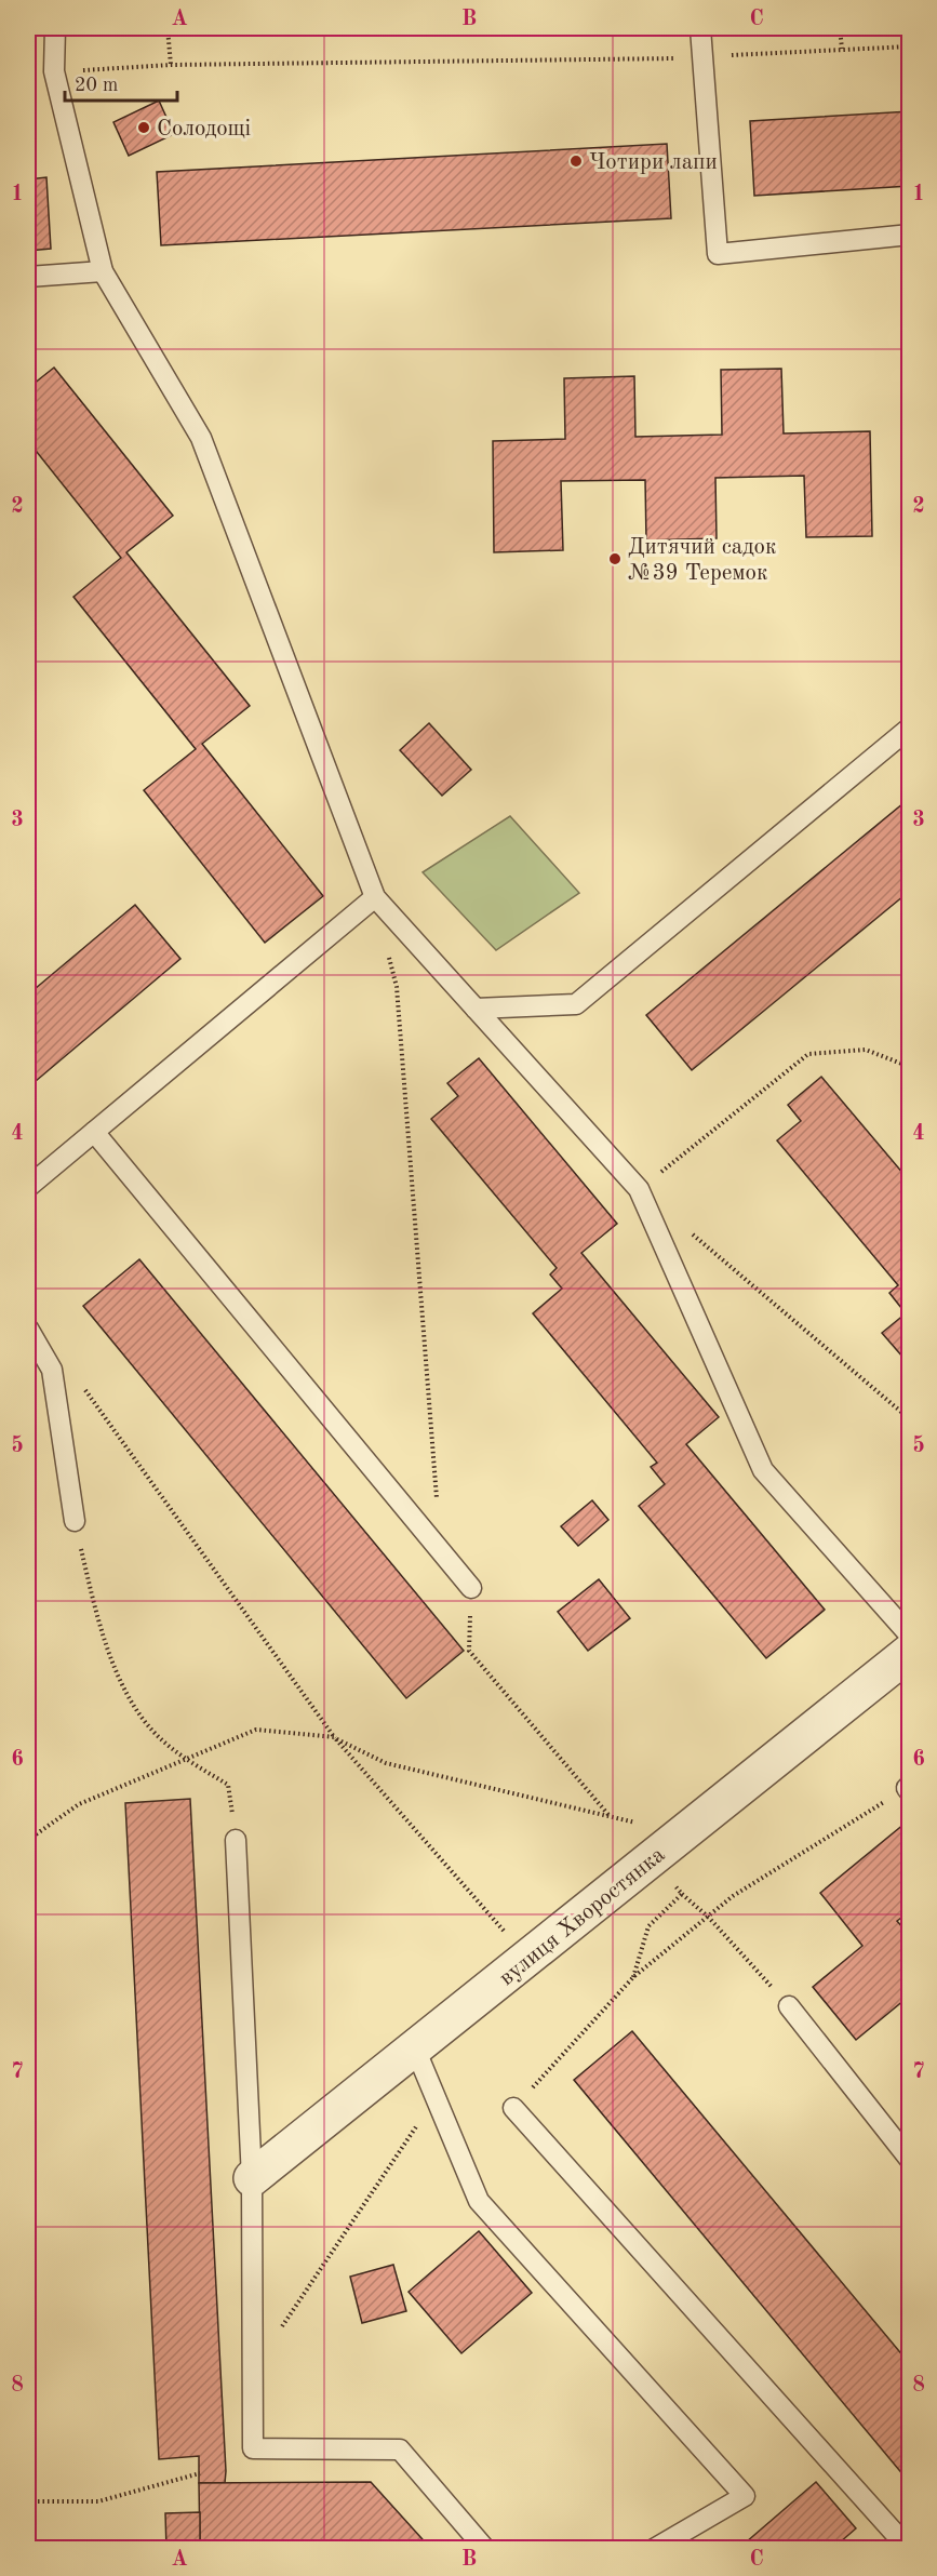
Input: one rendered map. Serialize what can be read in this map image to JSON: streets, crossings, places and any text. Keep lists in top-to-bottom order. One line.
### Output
{"streets":{"street":["вулиця Хворостянка"]},"places":["Солодощі","Чотири лапи","Дитячий садок №39 Теремок"],"scale_bar":"20 m","grid":{"columns":["A","B","C"],"rows":["1","2","3","4","5","6","7","8"]}}
